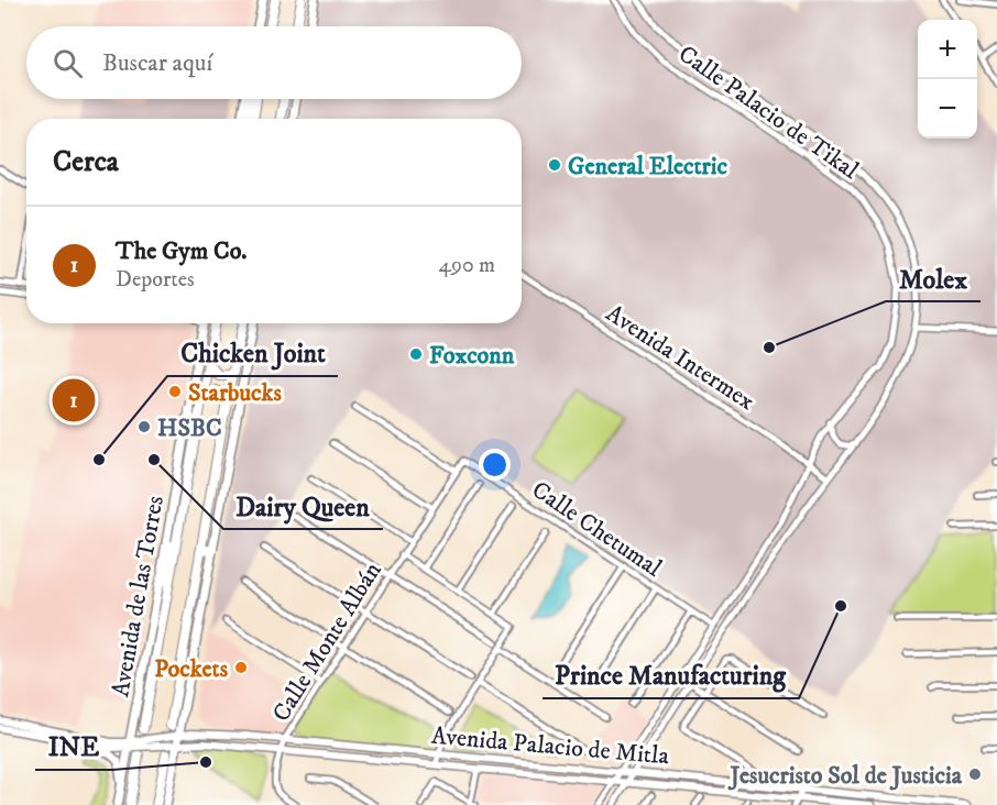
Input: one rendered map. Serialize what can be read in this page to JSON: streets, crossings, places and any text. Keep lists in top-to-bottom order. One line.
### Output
{"streets":{"highway":["Avenida de las Torres"],"main road":["Avenida Palacio de Mitla"],"street":["Calle Palacio de Tikal","Avenida Intermex","Calle Chetumal","Calle Monte Albán"]},"crossings":[["Calle Palacio de Tikal","Avenida Intermex"],["Calle Palacio de Tikal","Calle Chetumal"],["Calle Palacio de Tikal","Avenida Palacio de Mitla"],["Calle Chetumal","Calle Monte Albán"],["Avenida de las Torres","Avenida Palacio de Mitla"],["Calle Monte Albán","Avenida Palacio de Mitla"]],"places":["General Electric","Molex","Foxconn","Starbucks","HSBC","Chicken Joint","Dairy Queen","Prince Manufacturing","Pockets","INE","Jesucristo Sol de Justicia"],"page":{"map_buttons":["+","−"],"search":"Buscar aquí","heading":"Cerca","list":[{"mark":"1","name":"The Gym Co.","note":"Deportes","value":"490 m"}],"pins":"1"}}
